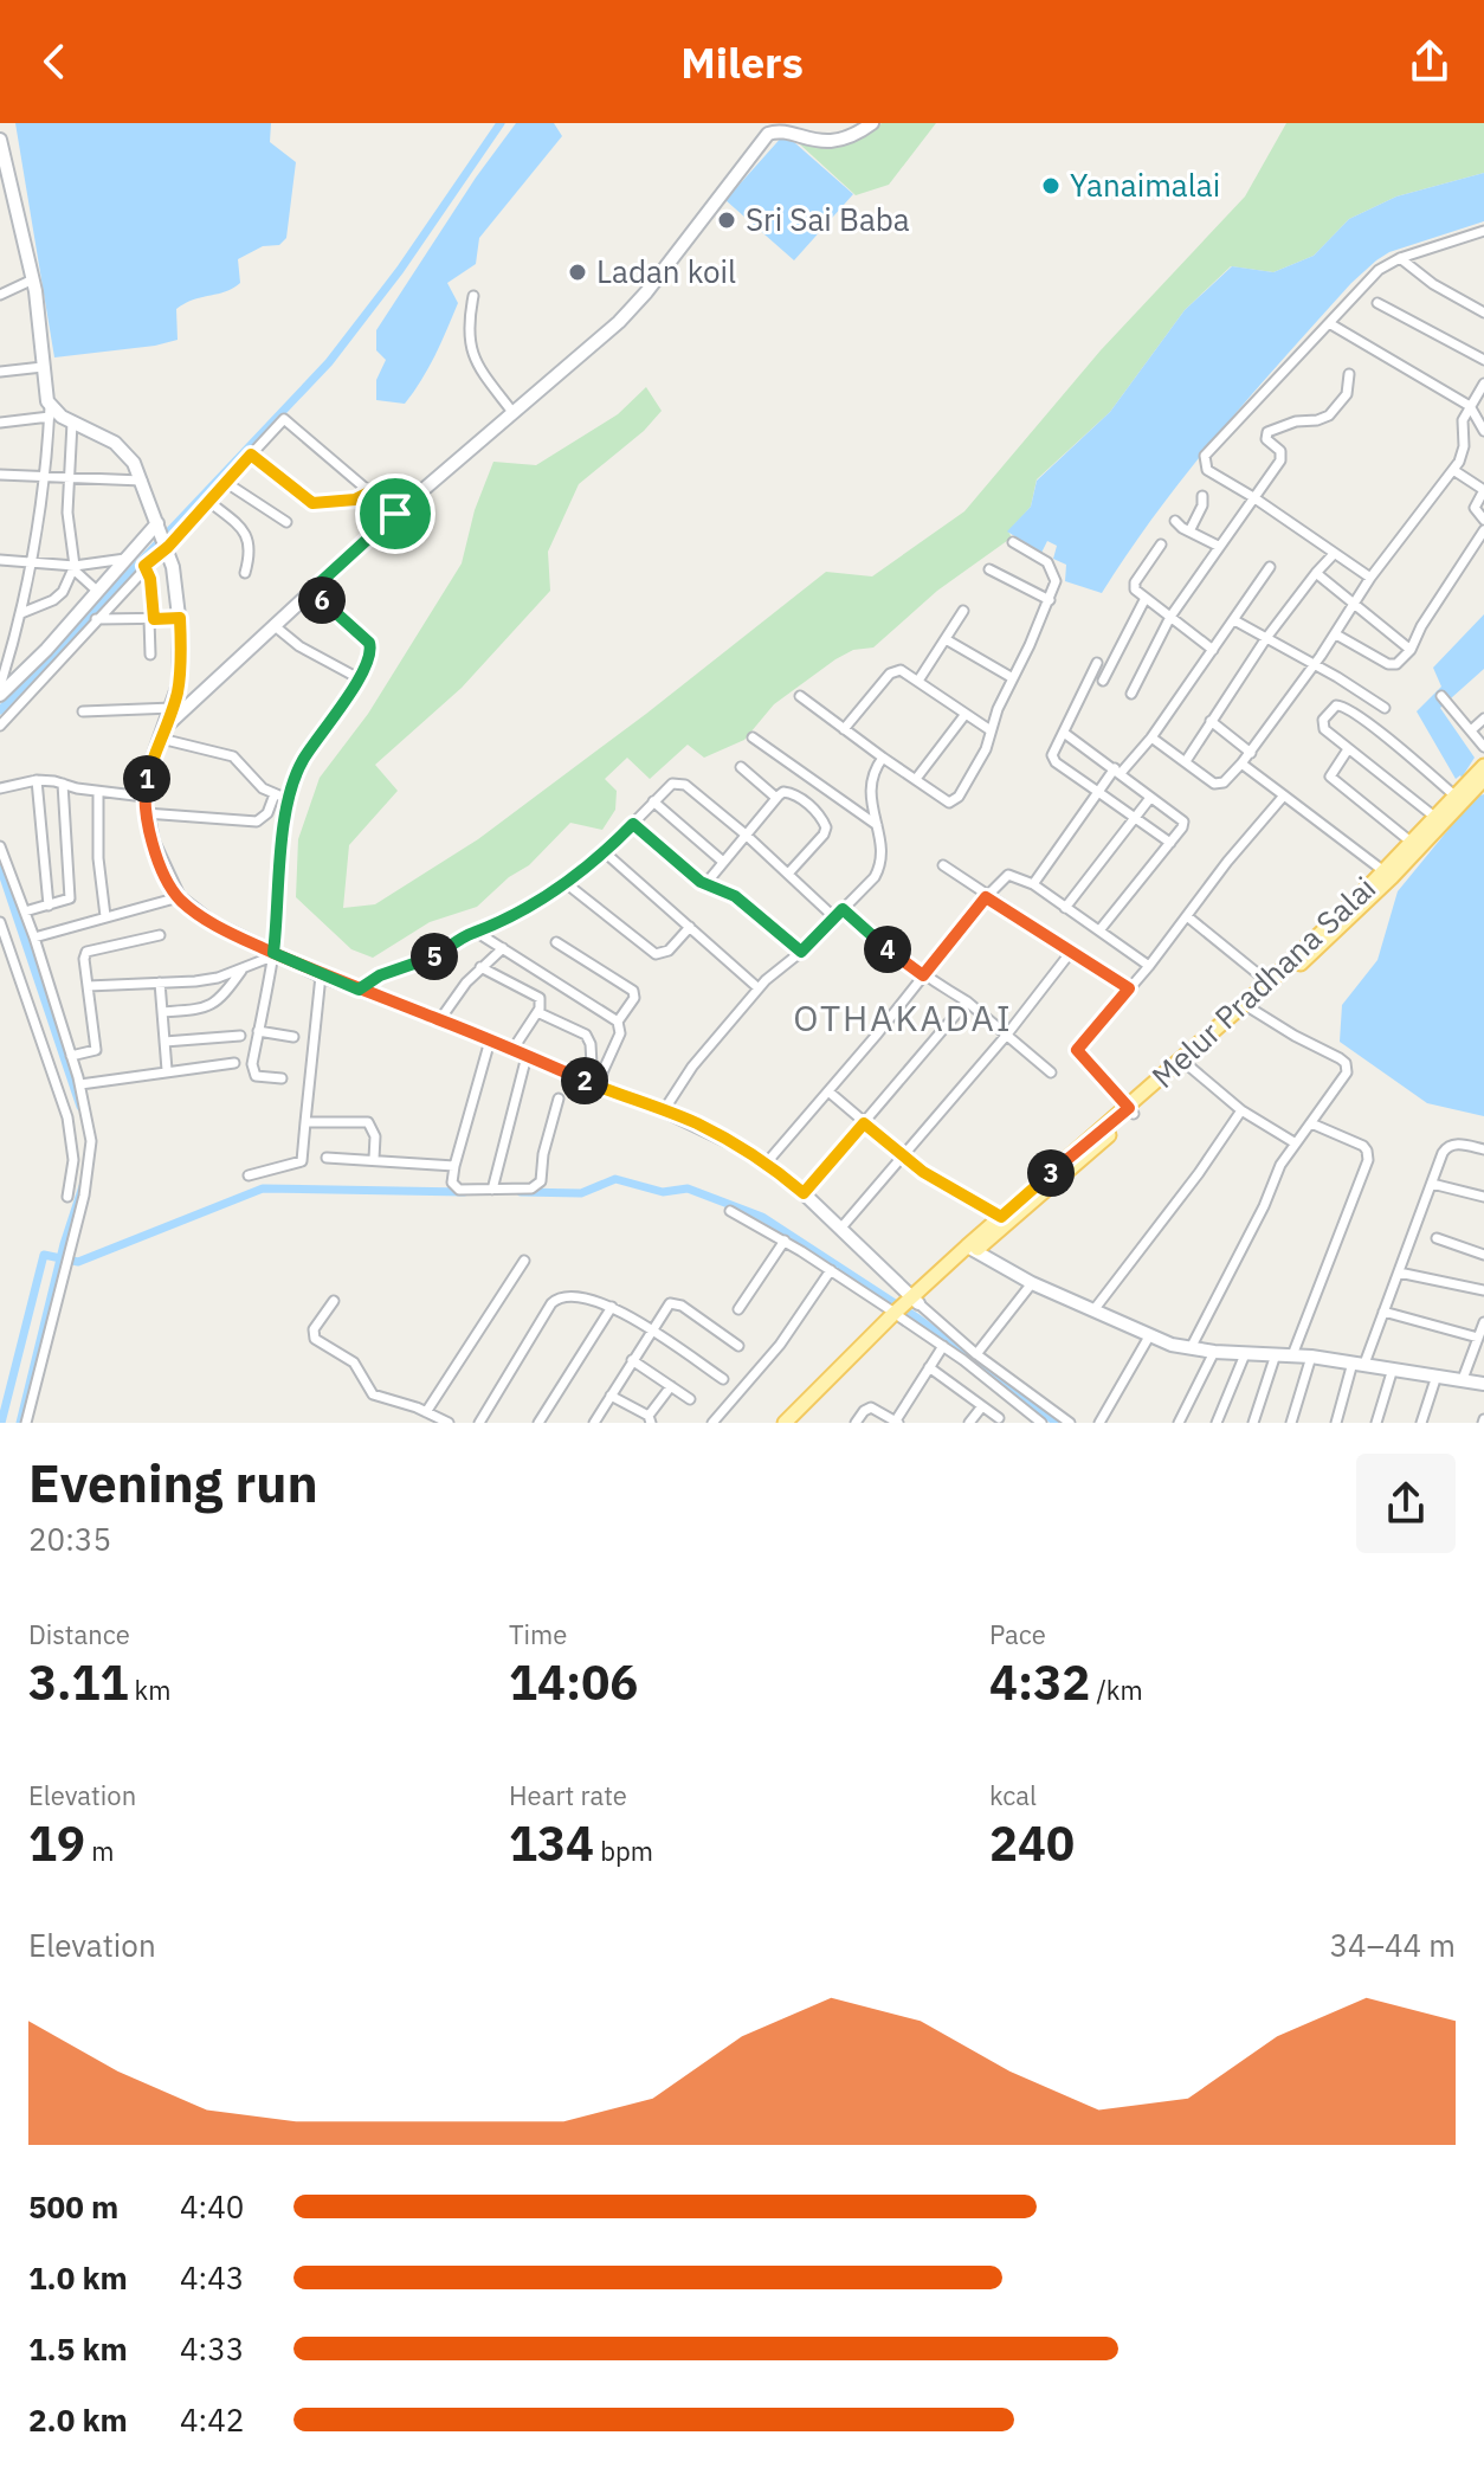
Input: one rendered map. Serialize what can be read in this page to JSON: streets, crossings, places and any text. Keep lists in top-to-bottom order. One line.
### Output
{"streets":{"main road":["Melur Pradhana Salai"]},"districts":["OTHAKADAI"],"places":["Yanaimalai","Sri Sai Baba","Ladan koil"],"page":{"header":"Milers","pins":["6","1","4","5","2","3"],"heading":["Evening run","20:35"],"stats":[["Distance","3.11 km"],["Time","14:06"],["Pace","4:32 /km"],["Elevation","19 m"],["Heart rate","134 bpm"],["kcal","240"]],"chart":["Elevation","34–44 m"],"list":[{"name":"500 m","note":"4:40"},{"name":"1.0 km","note":"4:43"},{"name":"1.5 km","note":"4:33"},{"name":"2.0 km","note":"4:42"}]}}
